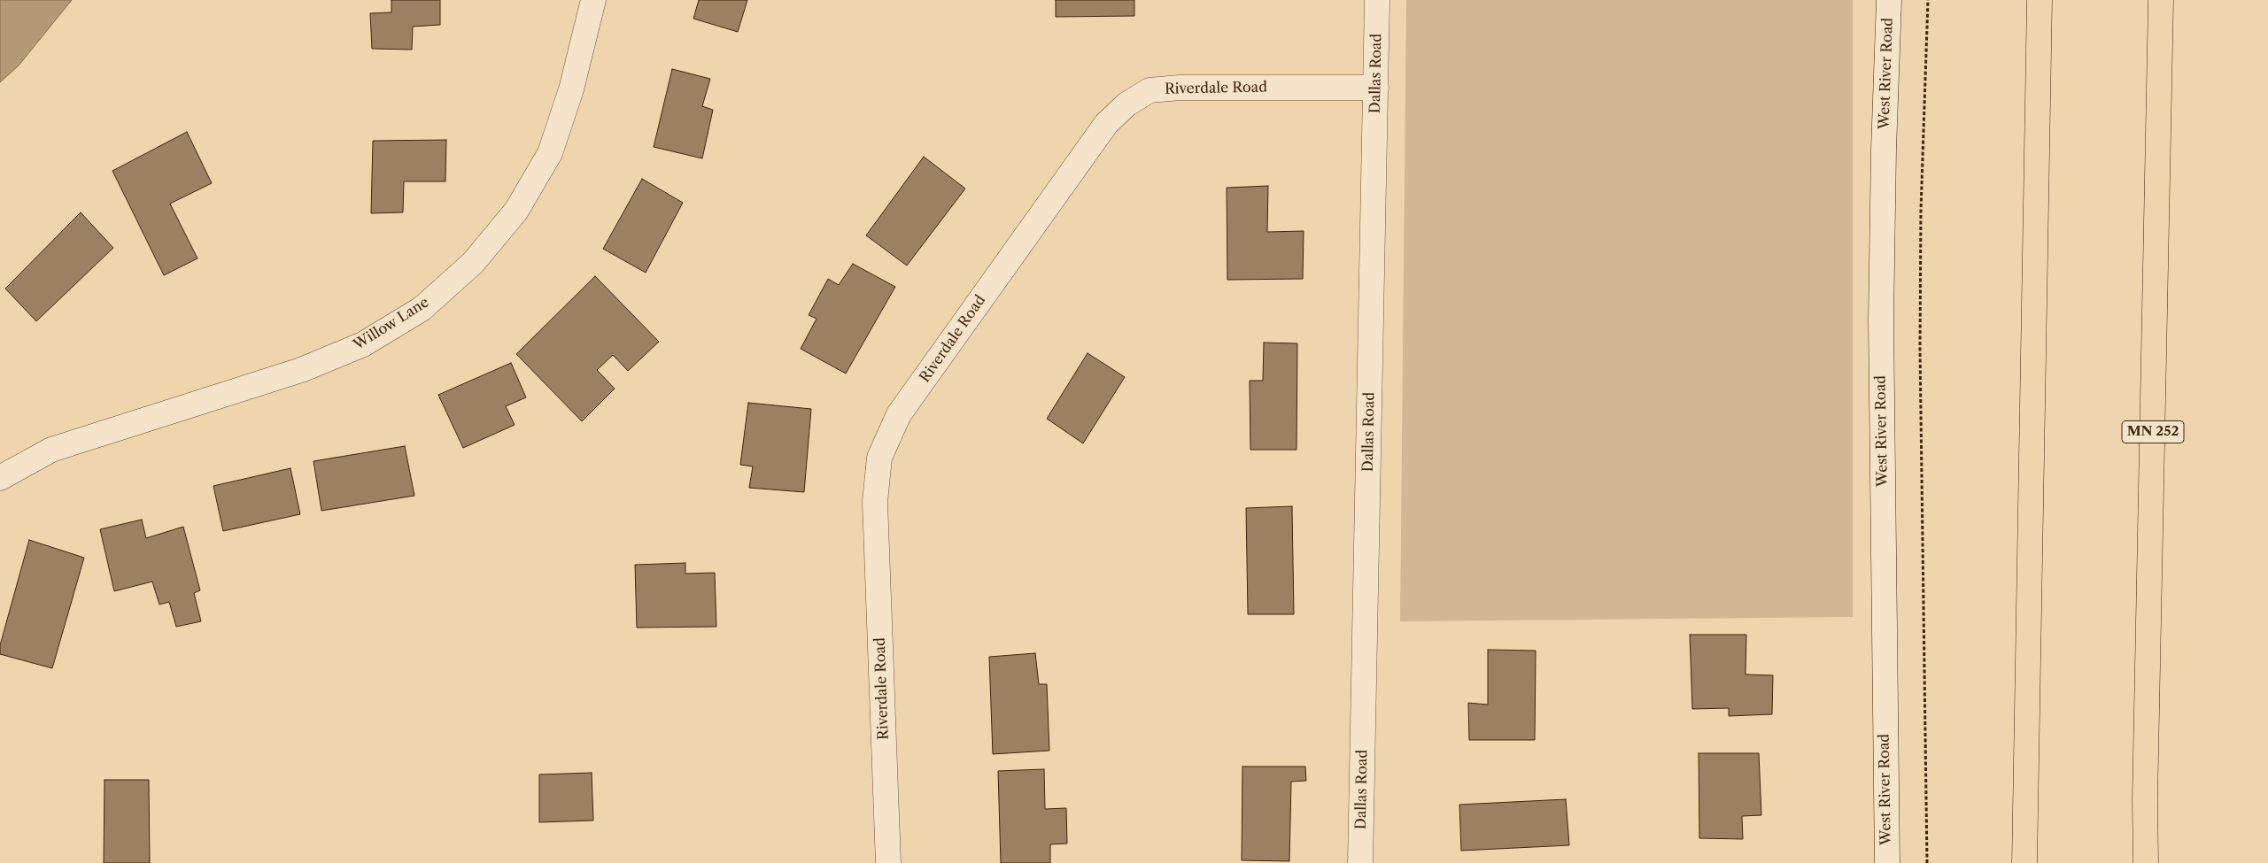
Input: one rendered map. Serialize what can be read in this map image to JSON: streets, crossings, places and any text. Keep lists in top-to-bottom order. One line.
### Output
{"streets":{"highway":["MN 252"],"street":["Dallas Road","West River Road","Riverdale Road","Willow Lane"]},"crossings":[["Dallas Road","Riverdale Road"]]}
